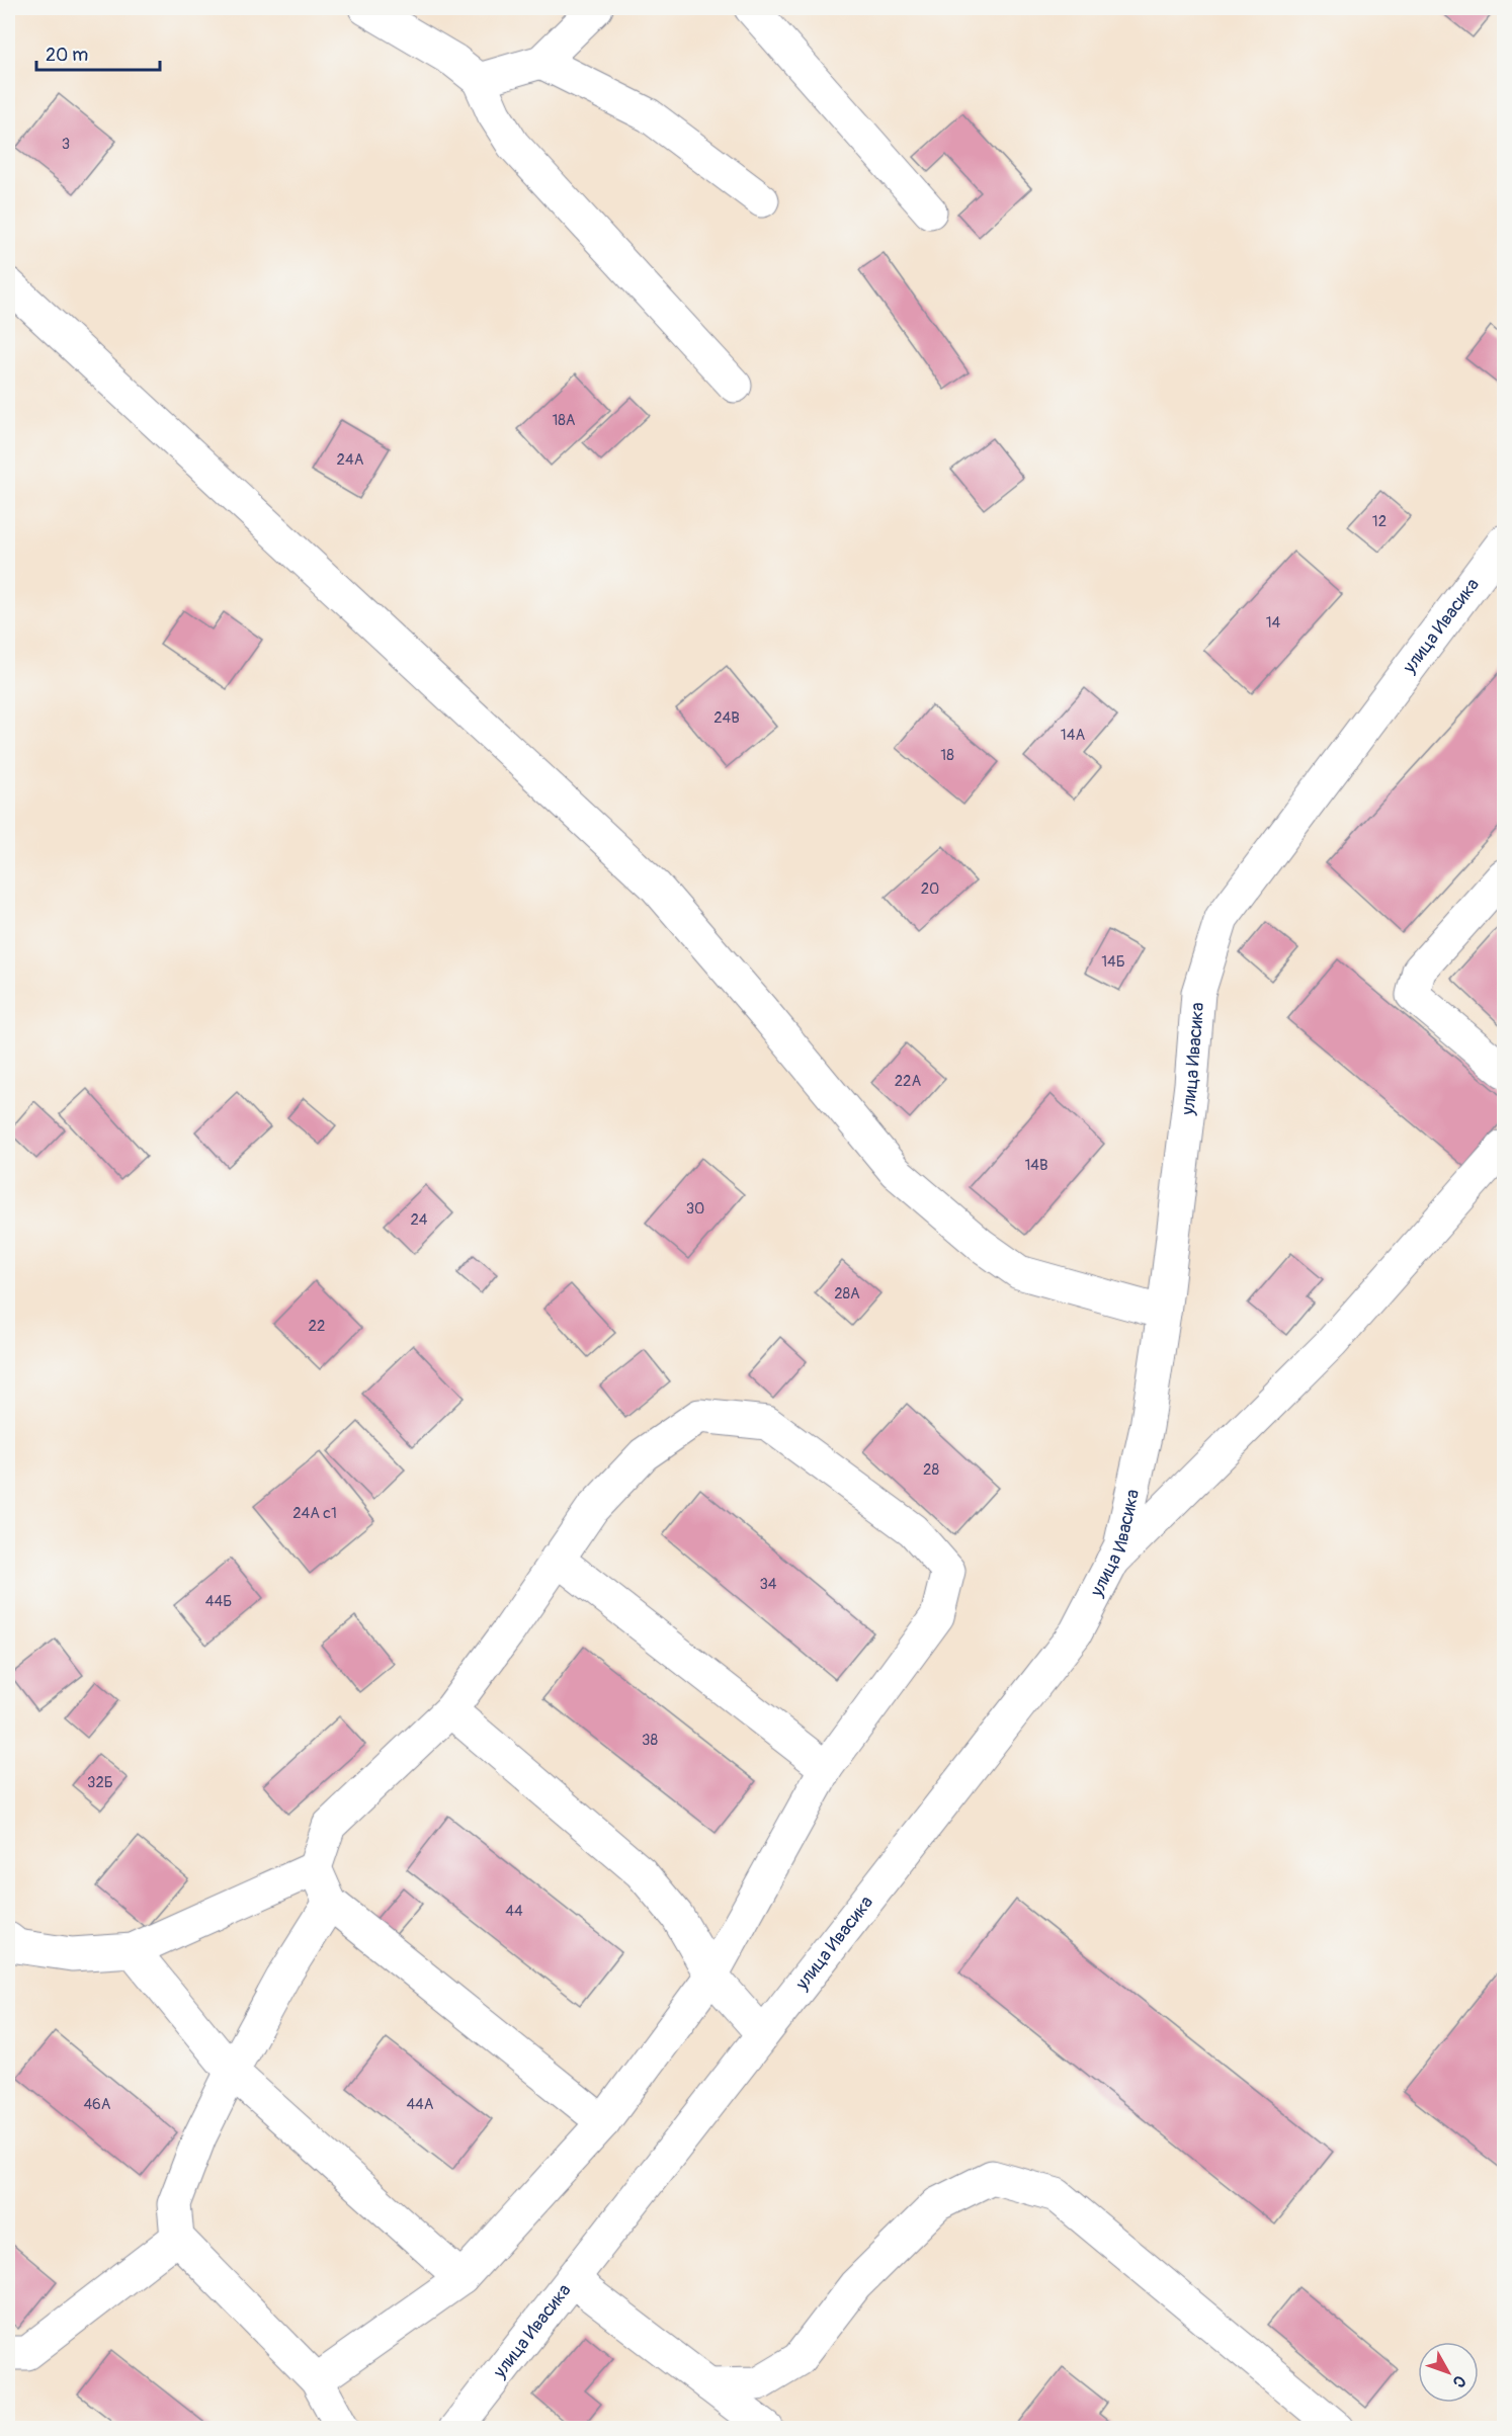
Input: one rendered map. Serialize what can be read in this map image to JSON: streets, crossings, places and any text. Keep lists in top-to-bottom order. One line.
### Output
{"streets":{"main road":["улица Ивасика"]},"house_numbers":["3","18А","24А","12","14","24В","14А","18","20","14Б","22А","14В","30","24","28А","22","28","24А с1","34","44Б","38","32Б","44","46А","44А"],"scale_bar":"20 m","north":"bottom right"}
